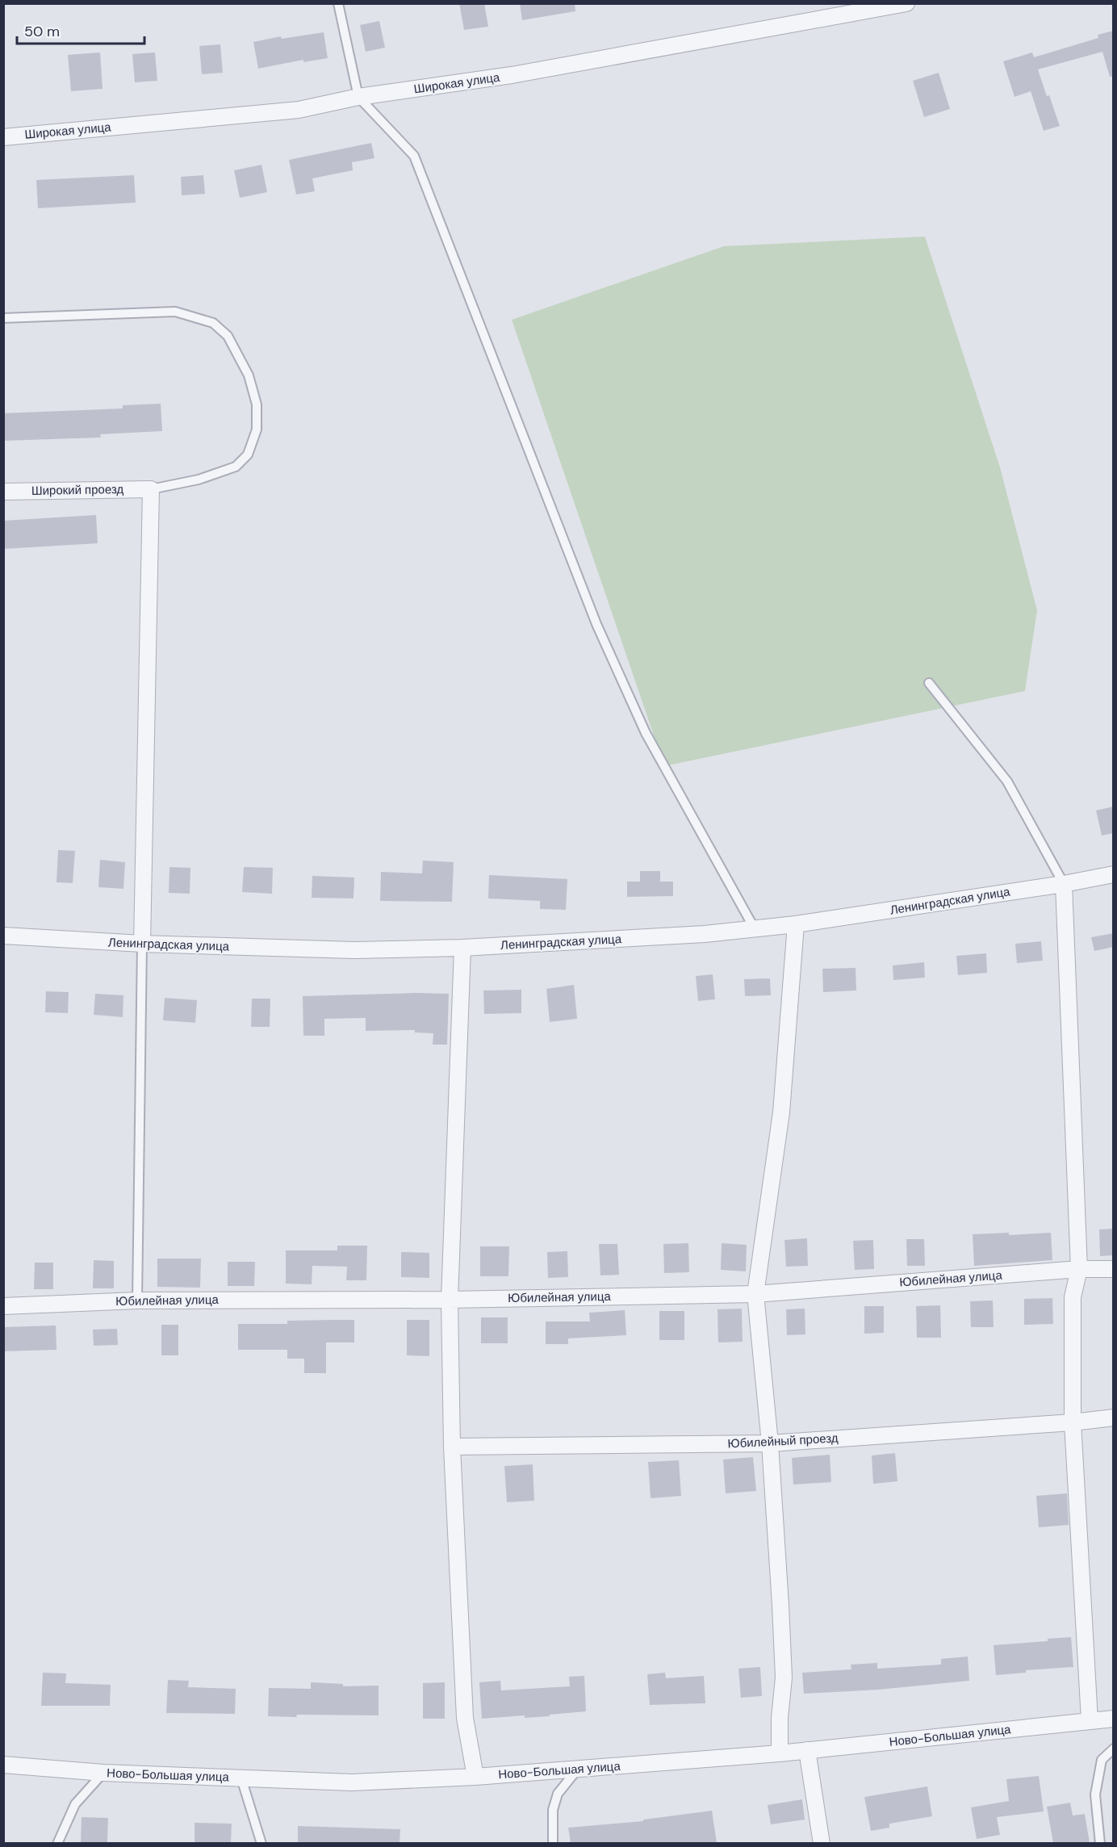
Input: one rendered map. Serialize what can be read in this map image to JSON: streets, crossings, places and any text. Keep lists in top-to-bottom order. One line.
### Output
{"streets":{"street":["Широкая улица","Широкий проезд","Ленинградская улица","Юбилейная улица","Юбилейный проезд","Ново-Большая улица"]},"scale_bar":"50 m"}
